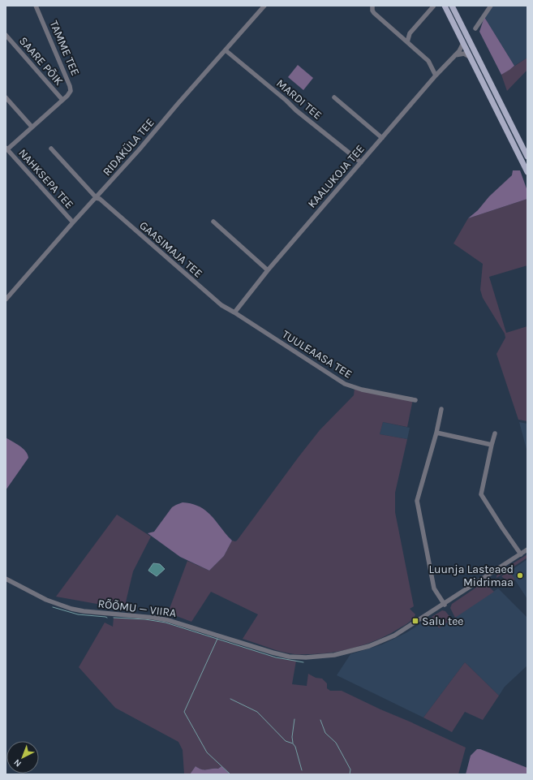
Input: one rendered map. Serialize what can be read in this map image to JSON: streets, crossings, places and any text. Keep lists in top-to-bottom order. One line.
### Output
{"streets":{"street":["TAMME TEE","SAARE PÕIK","MARDI TEE","RIDAKÜLA TEE","KAALUKOJA TEE","NAHKSEPA TEE","GAASIMAJA TEE","TUULEAASA TEE","RÕÕMU — VIIRA"]},"crossings":[["TAMME TEE","SAARE PÕIK"],["TAMME TEE","NAHKSEPA TEE"],["MARDI TEE","RIDAKÜLA TEE"],["MARDI TEE","KAALUKOJA TEE"],["RIDAKÜLA TEE","NAHKSEPA TEE"],["RIDAKÜLA TEE","GAASIMAJA TEE"],["KAALUKOJA TEE","GAASIMAJA TEE"],["KAALUKOJA TEE","TUULEAASA TEE"],["GAASIMAJA TEE","TUULEAASA TEE"]],"places":{"other":["Luunja Lasteaed Midrimaa"],"transit":["Salu tee"]},"north":"bottom left"}
